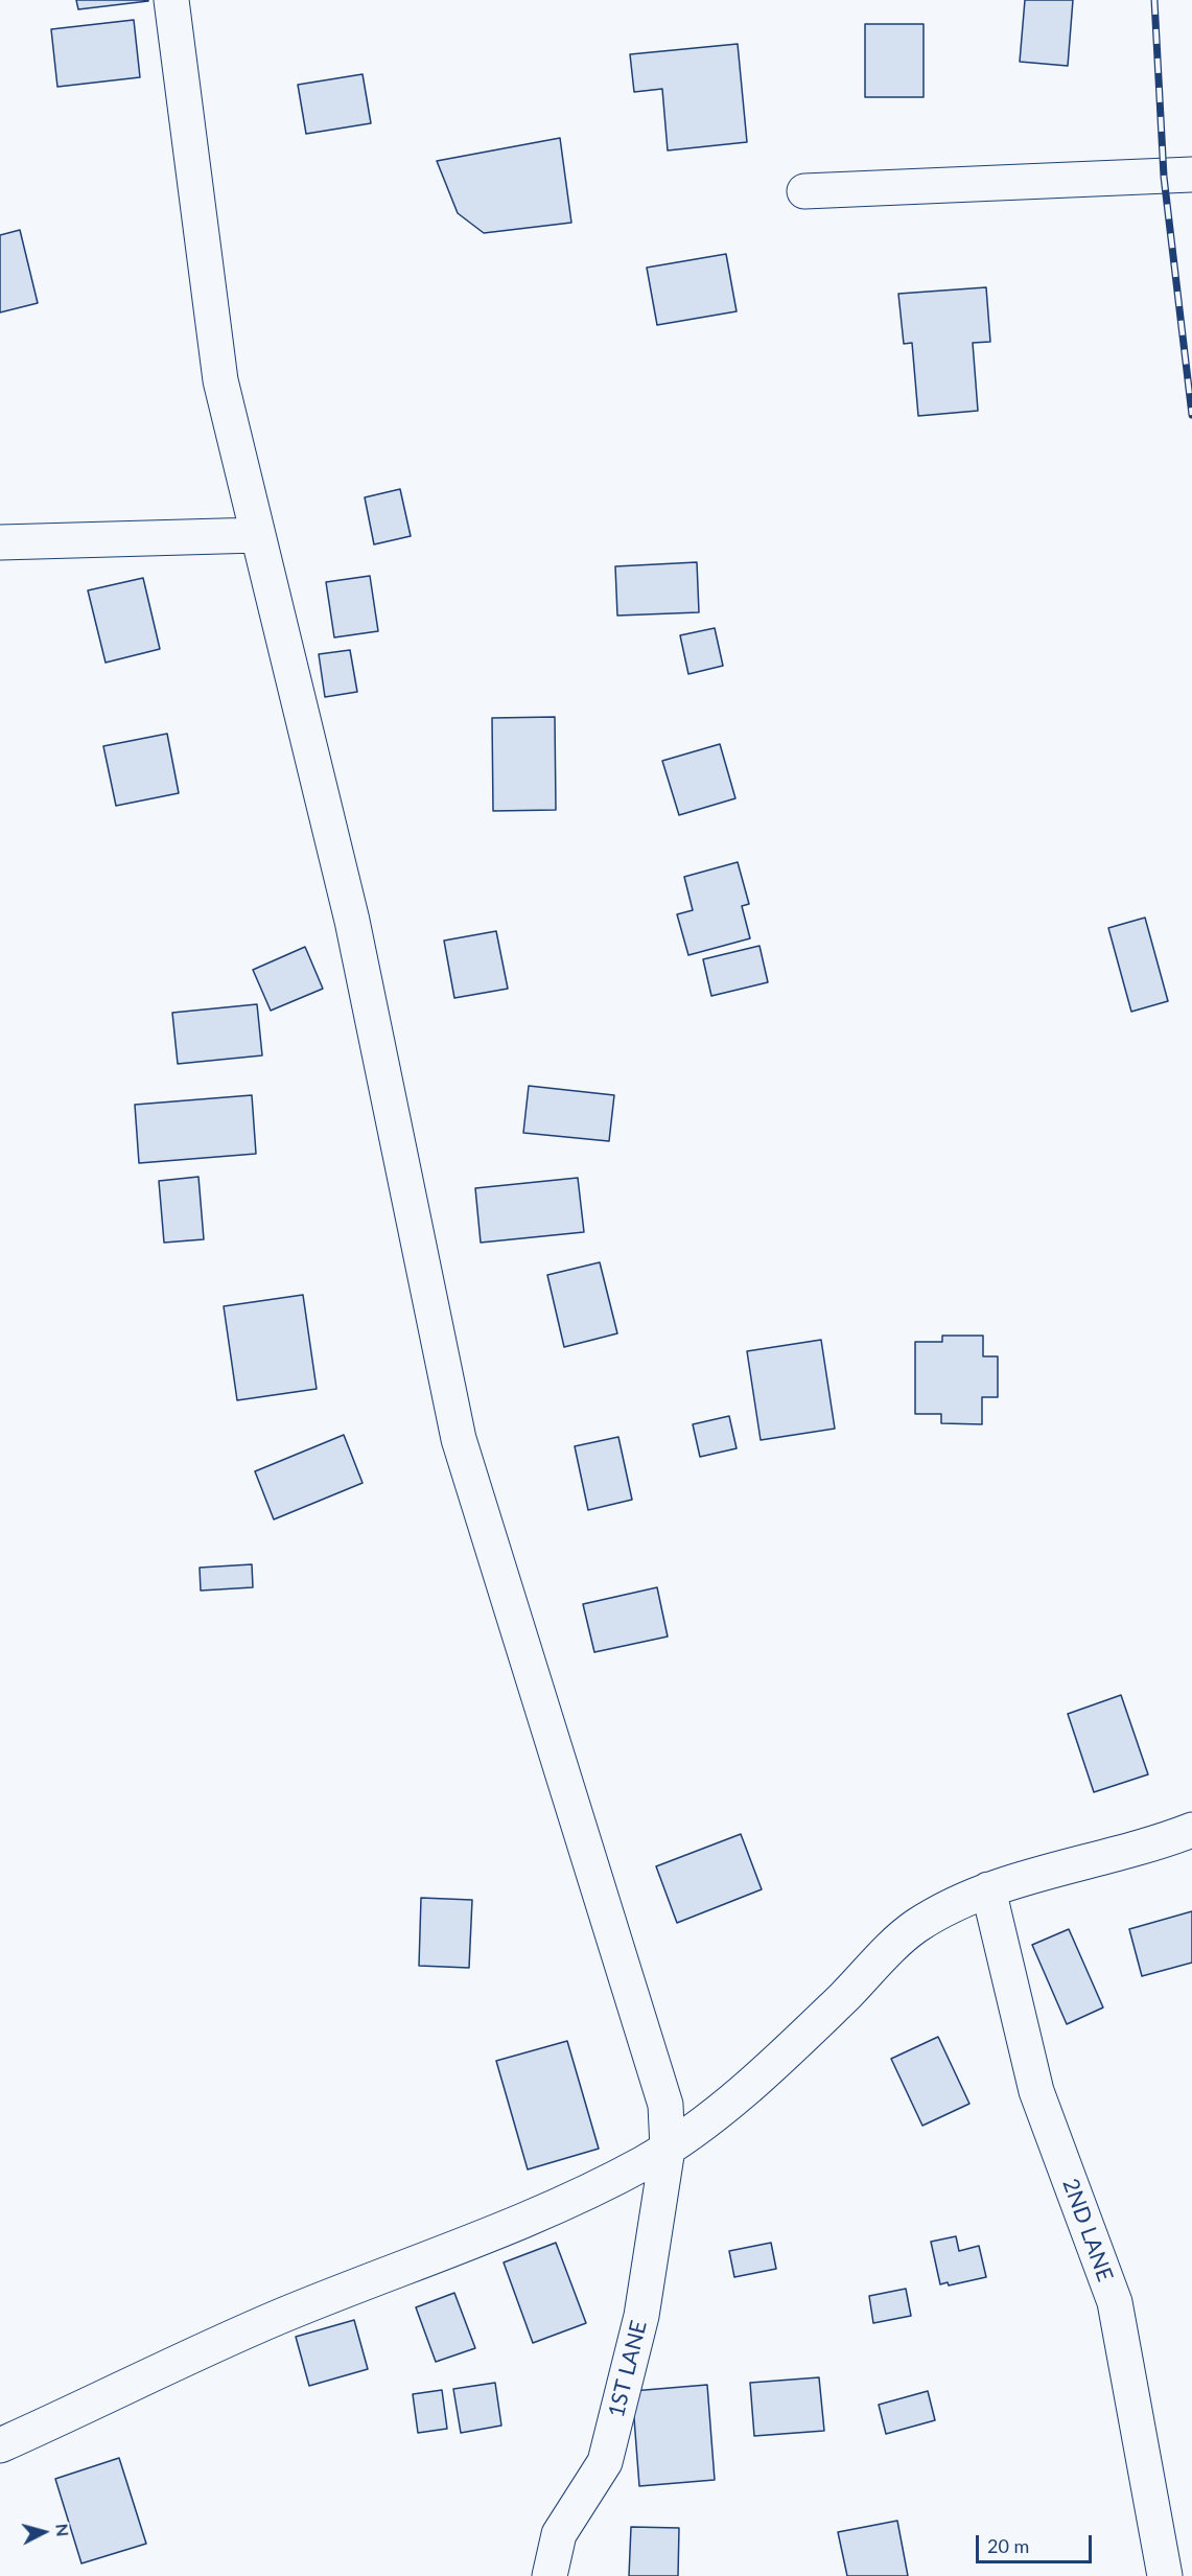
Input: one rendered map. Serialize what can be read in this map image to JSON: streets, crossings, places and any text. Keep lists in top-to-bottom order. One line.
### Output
{"streets":{"street":["2ND LANE","1ST LANE"]},"scale_bar":"20 m","north":"right"}
